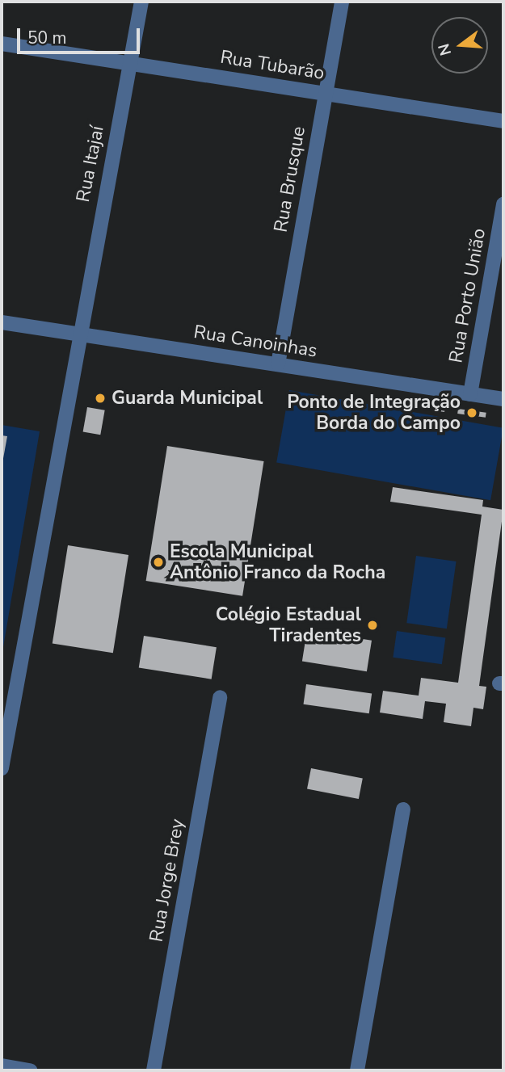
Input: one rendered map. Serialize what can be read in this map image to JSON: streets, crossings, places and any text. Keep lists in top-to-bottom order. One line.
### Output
{"streets":{"street":["Rua Tubarão","Rua Itajaí","Rua Brusque","Rua Porto União","Rua Canoinhas","Rua Jorge Brey"]},"crossings":[["Rua Tubarão","Rua Itajaí"],["Rua Tubarão","Rua Brusque"],["Rua Itajaí","Rua Canoinhas"],["Rua Brusque","Rua Canoinhas"],["Rua Porto União","Rua Canoinhas"]],"places":["Guarda Municipal","Ponto de Integração Borda do Campo","Escola Municipal Antônio Franco da Rocha","Colégio Estadual Tiradentes"],"scale_bar":"50 m","north":"left"}
